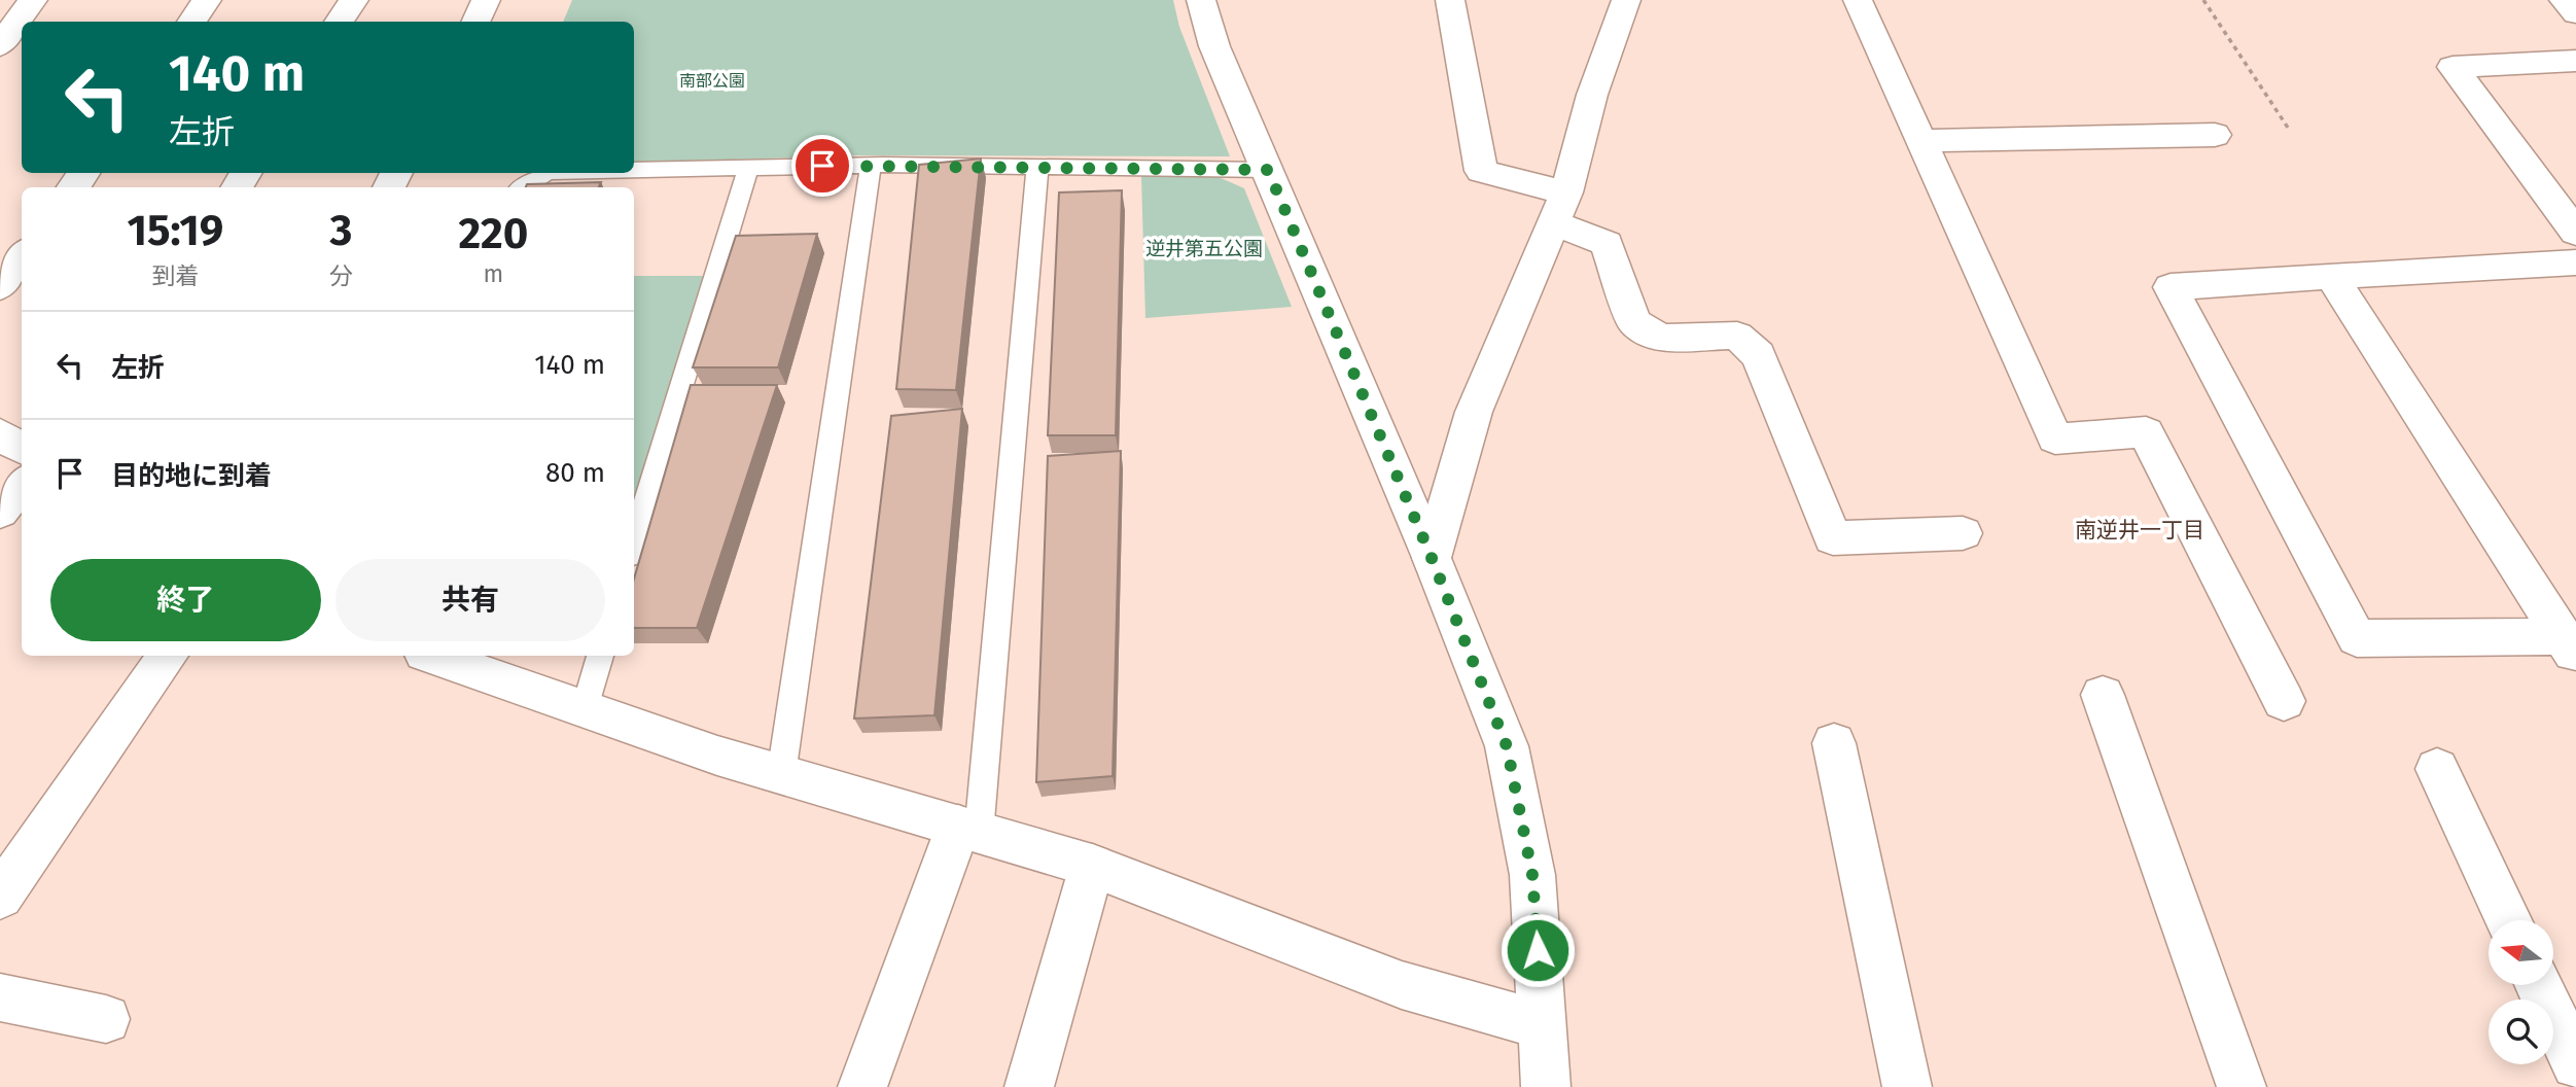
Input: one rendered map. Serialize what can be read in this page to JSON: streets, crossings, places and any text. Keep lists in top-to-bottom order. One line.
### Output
{"districts":["南逆井一丁目"],"parks":["南部公園","逆井第五公園"],"north":"left","page":{"turn":["140 m","左折"],"eta":["15:19","到着","3","分","220","m"],"list":[{"name":"左折","value":"140 m"},{"name":"目的地に到着","value":"80 m"}],"buttons":["終了","共有"]}}
